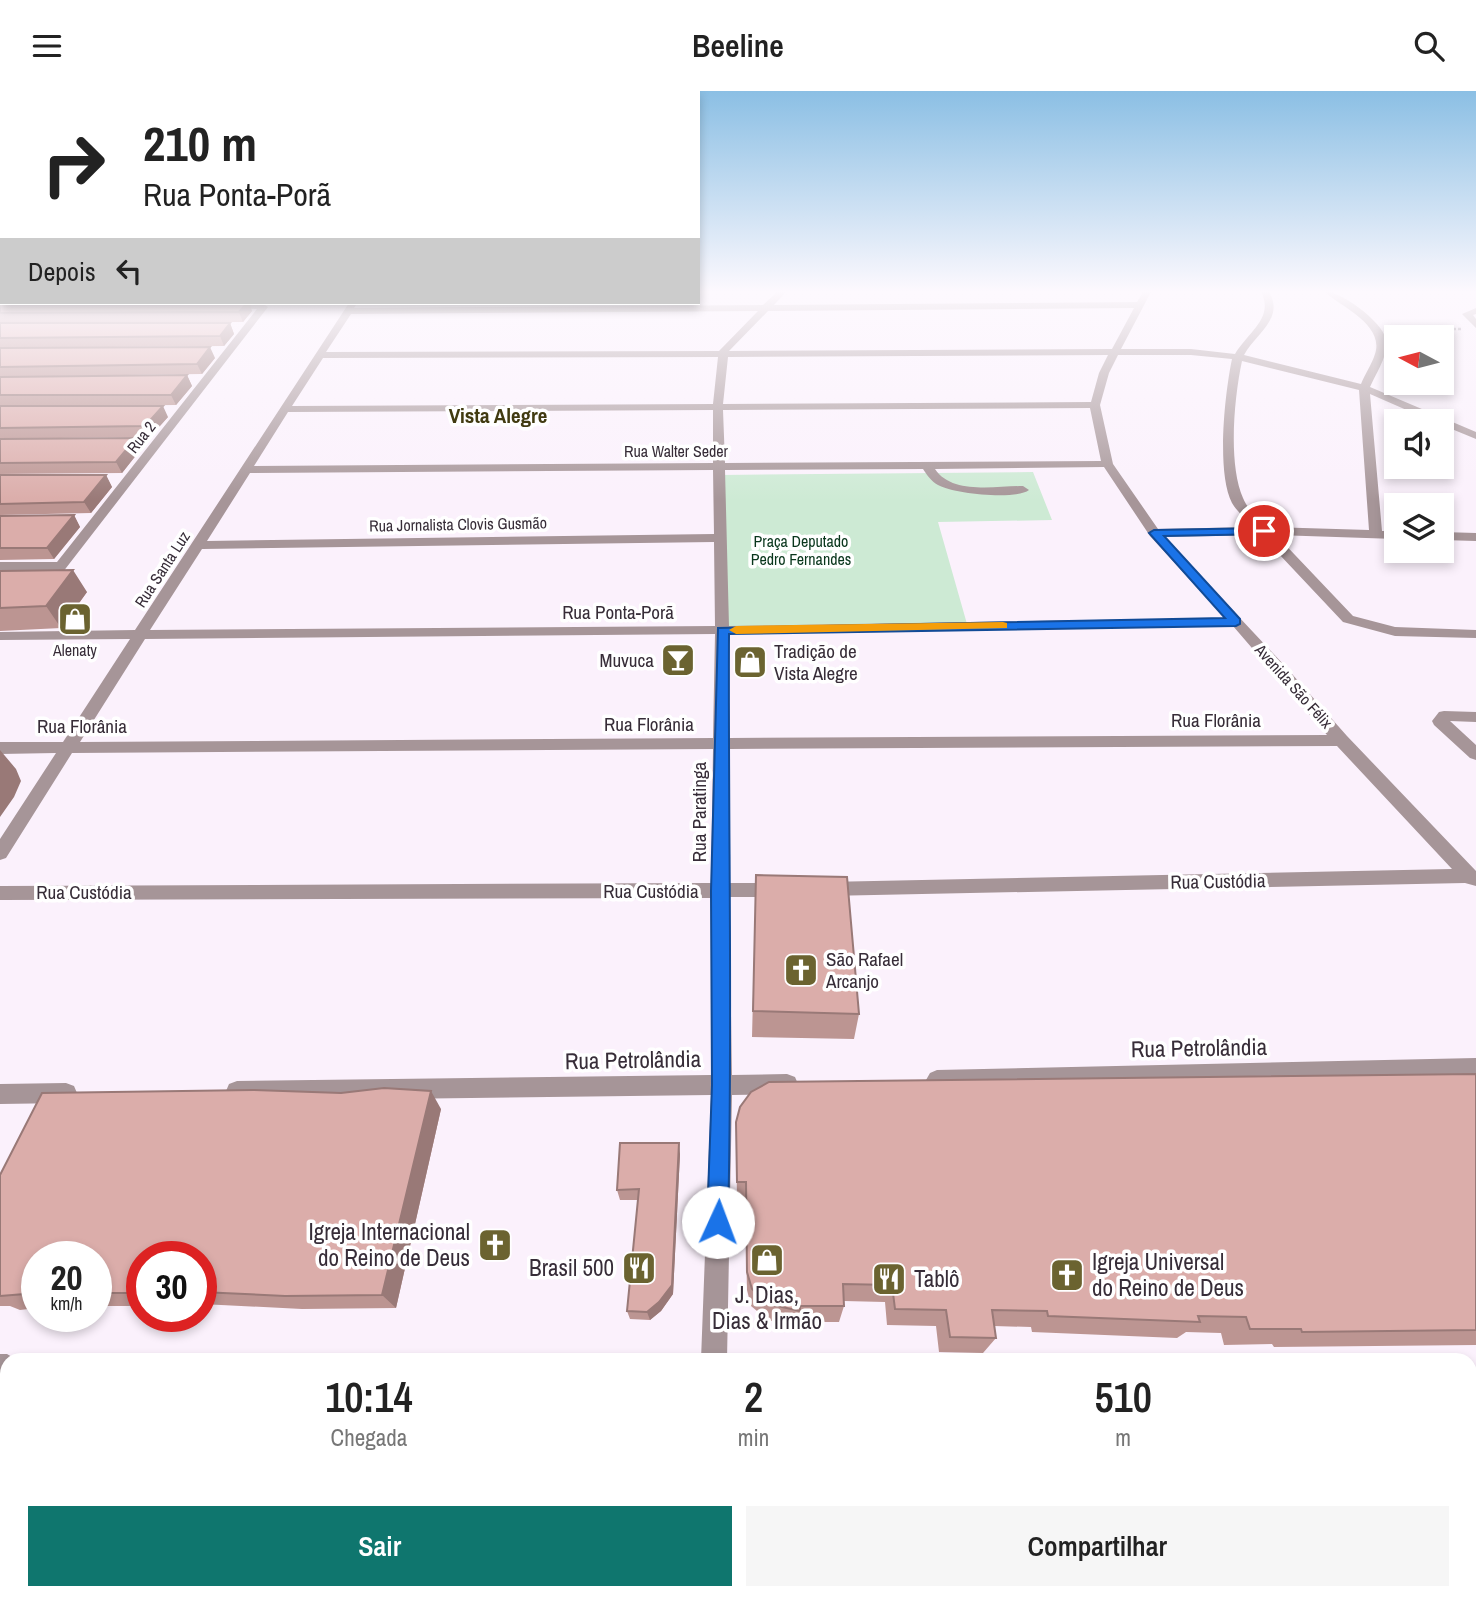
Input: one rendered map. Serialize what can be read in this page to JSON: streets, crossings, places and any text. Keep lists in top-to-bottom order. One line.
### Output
{"streets":{"street":["Rua 2","Rua Walter Seder","Rua Jornalista Clovis Gusmão","Rua Santa Luz","Rua Ponta-Porã","Avenida São Félix","Rua Florânia","Rua Paratinga","Rua Custódia","Rua Petrolândia"]},"crossings":[["Rua Walter Seder","Rua Santa Luz"],["Rua Walter Seder","Avenida São Félix"],["Rua Walter Seder","Rua Paratinga"],["Rua Jornalista Clovis Gusmão","Rua Santa Luz"],["Rua Jornalista Clovis Gusmão","Rua Paratinga"],["Rua Santa Luz","Rua Ponta-Porã"],["Rua Santa Luz","Rua Florânia"],["Rua Ponta-Porã","Avenida São Félix"],["Rua Ponta-Porã","Rua Paratinga"],["Avenida São Félix","Rua Florânia"],["Avenida São Félix","Rua Custódia"],["Rua Florânia","Rua Paratinga"],["Rua Paratinga","Rua Custódia"],["Rua Paratinga","Rua Petrolândia"]],"districts":["Vista Alegre"],"parks":["Praça Deputado Pedro Fernandes"],"places":{"shop":["Alenaty","Tradição de Vista Alegre","J. Dias, Dias & Irmão"],"bar":["Muvuca"],"church":["São Rafael Arcanjo","Igreja Internacional do Reino de Deus","Igreja Universal do Reino de Deus"],"restaurant":["Brasil 500","Tablô"]},"north":"left","page":{"header":"Beeline","turn":["210 m","Rua Ponta-Porã"],"then":"Depois","speed":"20 km/h","limit":"30","eta":["10:14","Chegada","2","min","510","m"],"buttons":["Sair","Compartilhar"]}}
